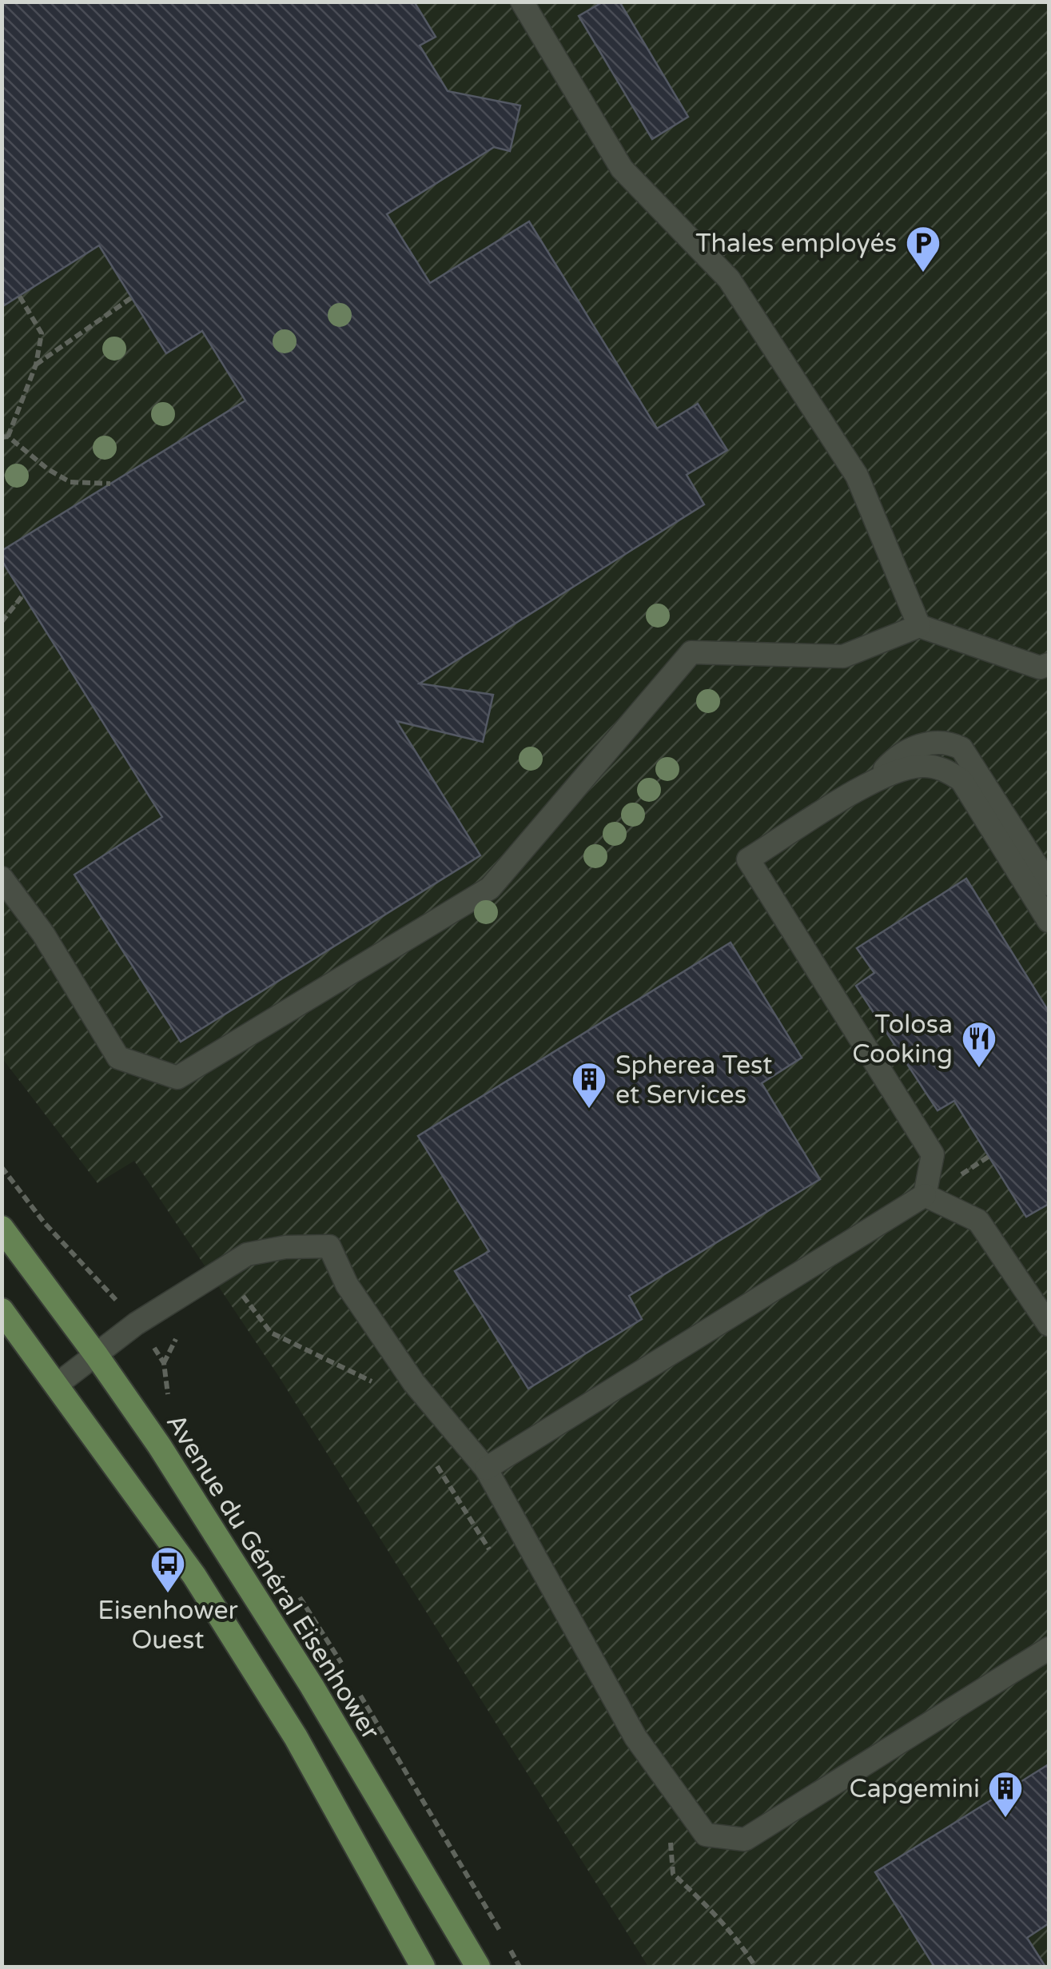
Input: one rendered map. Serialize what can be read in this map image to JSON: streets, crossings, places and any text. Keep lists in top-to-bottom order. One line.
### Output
{"streets":{"main road":["Avenue du Général Eisenhower"]},"places":{"parking":["Thales employés"],"restaurant":["Tolosa Cooking"],"building":["Spherea Test et Services","Capgemini"],"bus stop":["Eisenhower Ouest"]}}
